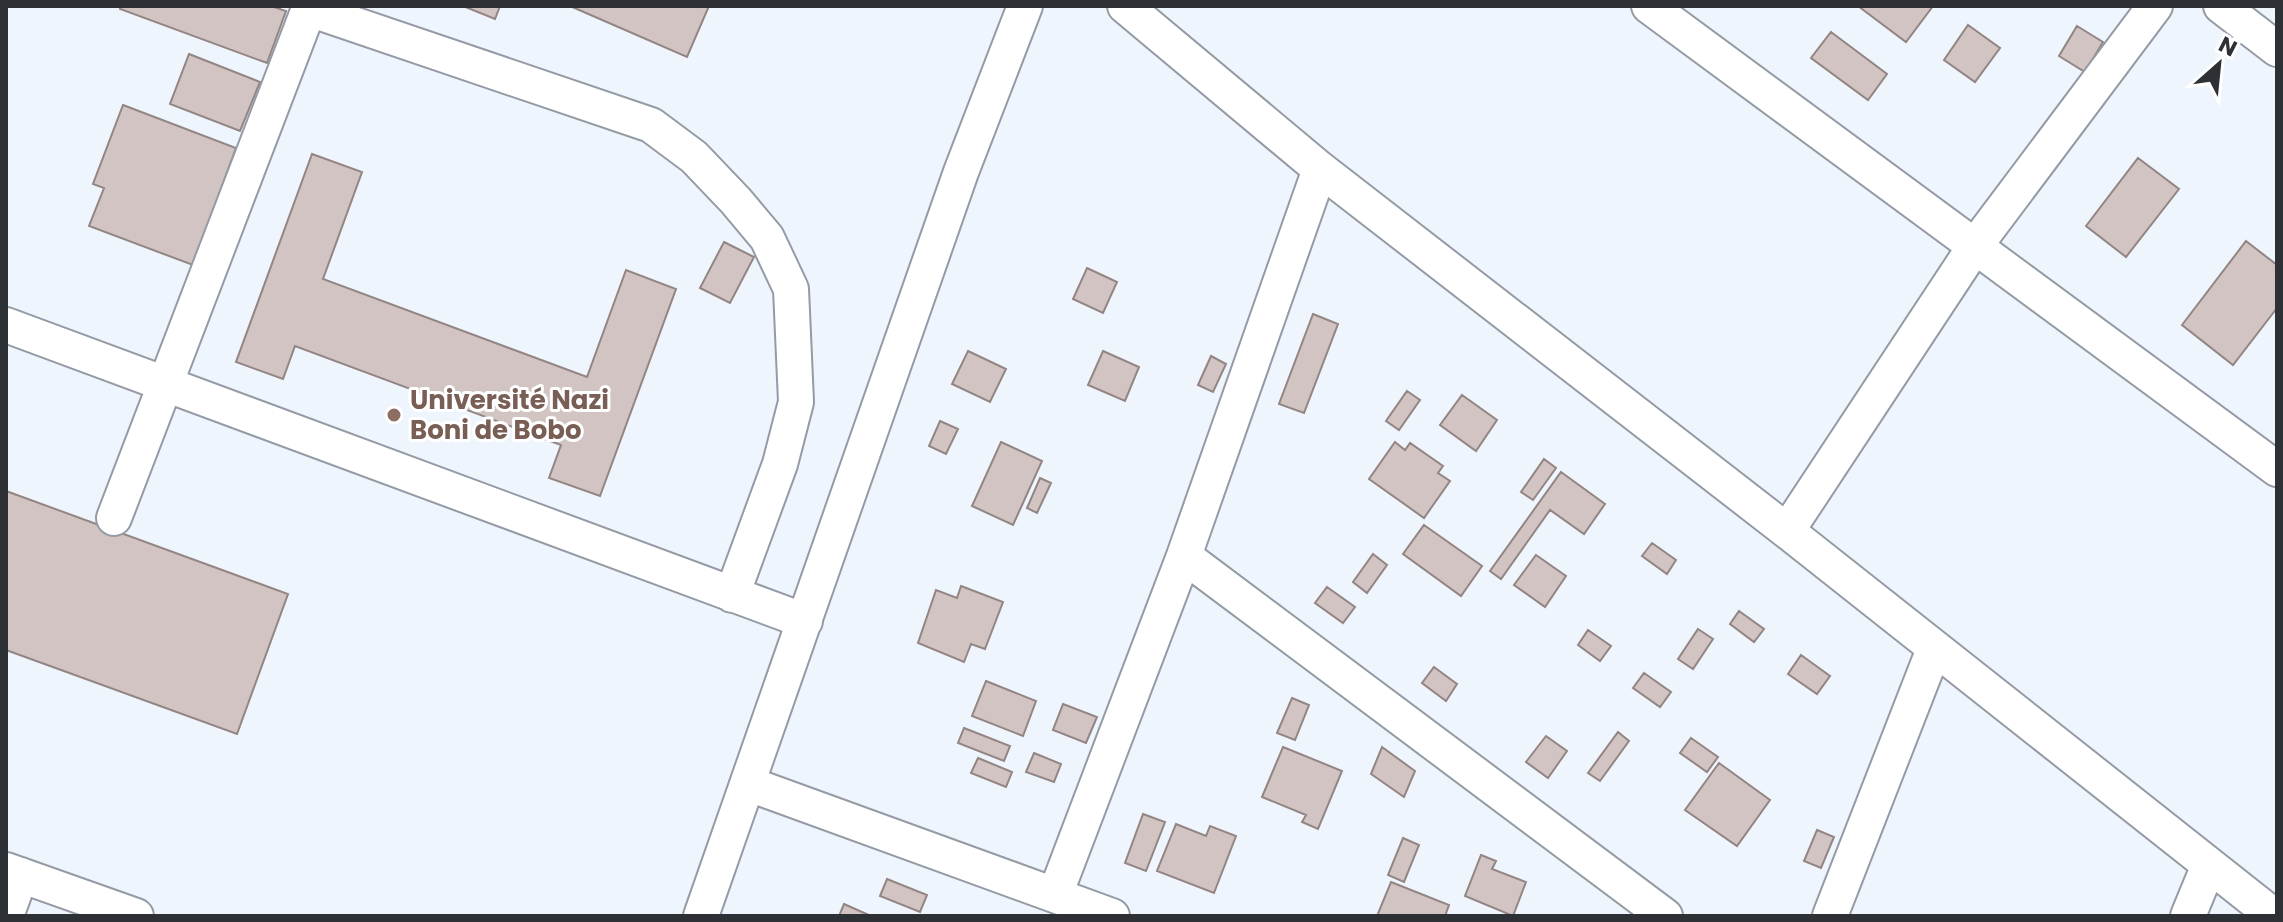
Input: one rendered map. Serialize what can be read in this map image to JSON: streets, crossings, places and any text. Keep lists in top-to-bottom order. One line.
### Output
{"places":["Université Nazi Boni de Bobo"],"north":"top right"}
